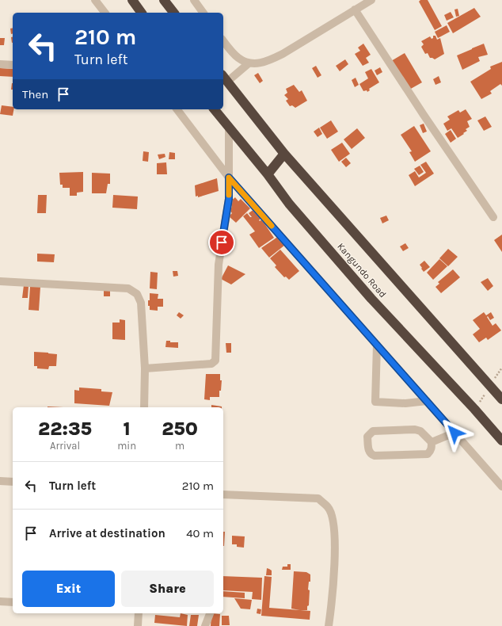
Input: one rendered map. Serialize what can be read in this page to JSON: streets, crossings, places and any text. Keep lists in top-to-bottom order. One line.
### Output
{"streets":{"highway":["Kangundo Road"]},"page":{"turn":["210 m","Turn left"],"then":"Then","eta":["22:35","Arrival","1","min","250","m"],"list":[{"name":"Turn left","value":"210 m"},{"name":"Arrive at destination","value":"40 m"}],"buttons":["Exit","Share"]}}
